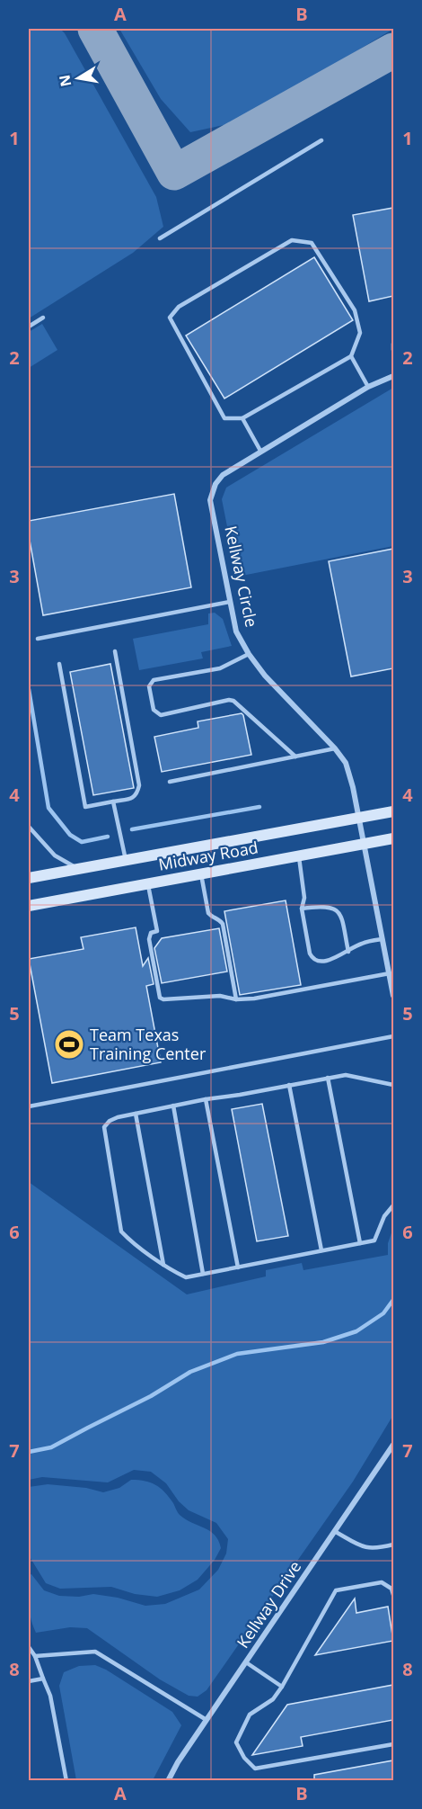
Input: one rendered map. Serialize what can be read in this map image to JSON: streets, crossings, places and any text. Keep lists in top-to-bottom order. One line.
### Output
{"streets":{"main road":["Midway Road"],"street":["Kellway Circle","Kellway Drive"]},"crossings":[["Kellway Circle","Midway Road"]],"places":{"sports":["Team Texas Training Center"]},"north":"left","grid":{"columns":["A","B"],"rows":["1","2","3","4","5","6","7","8"]}}
